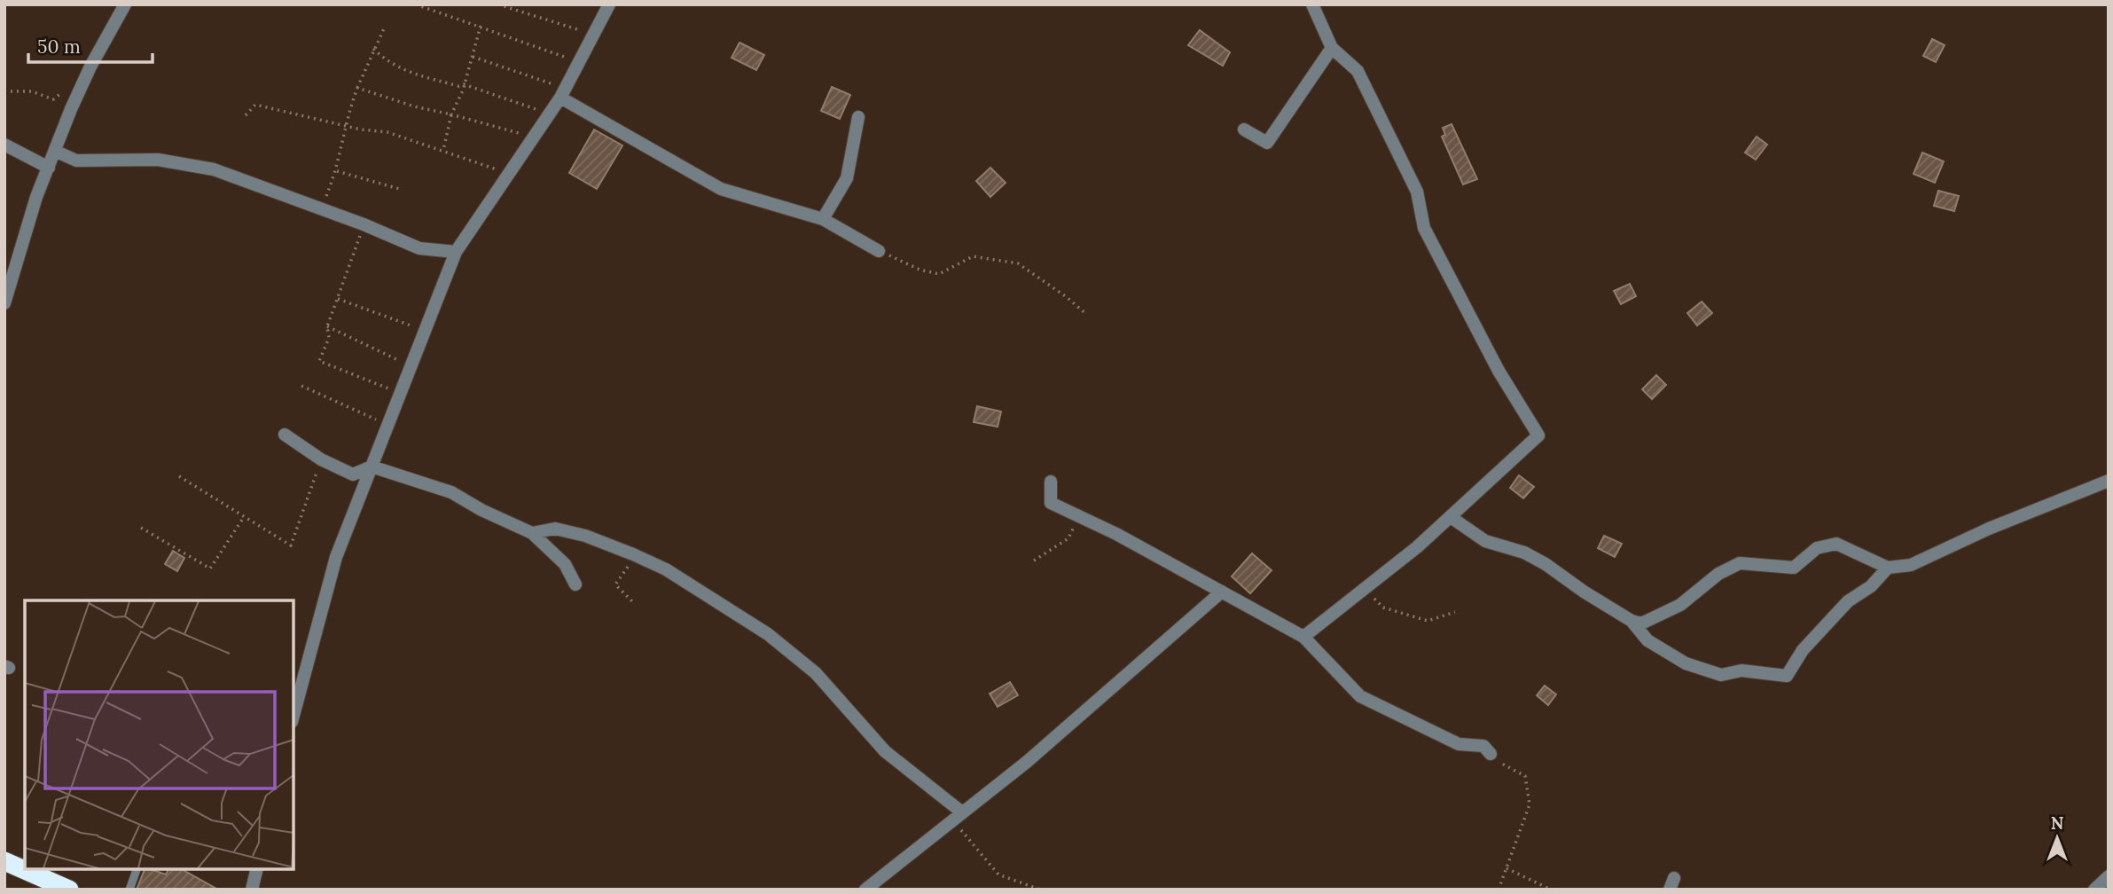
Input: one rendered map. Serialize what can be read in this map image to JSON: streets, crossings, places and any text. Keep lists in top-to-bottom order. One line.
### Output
{"scale_bar":"50 m","north":"top"}
